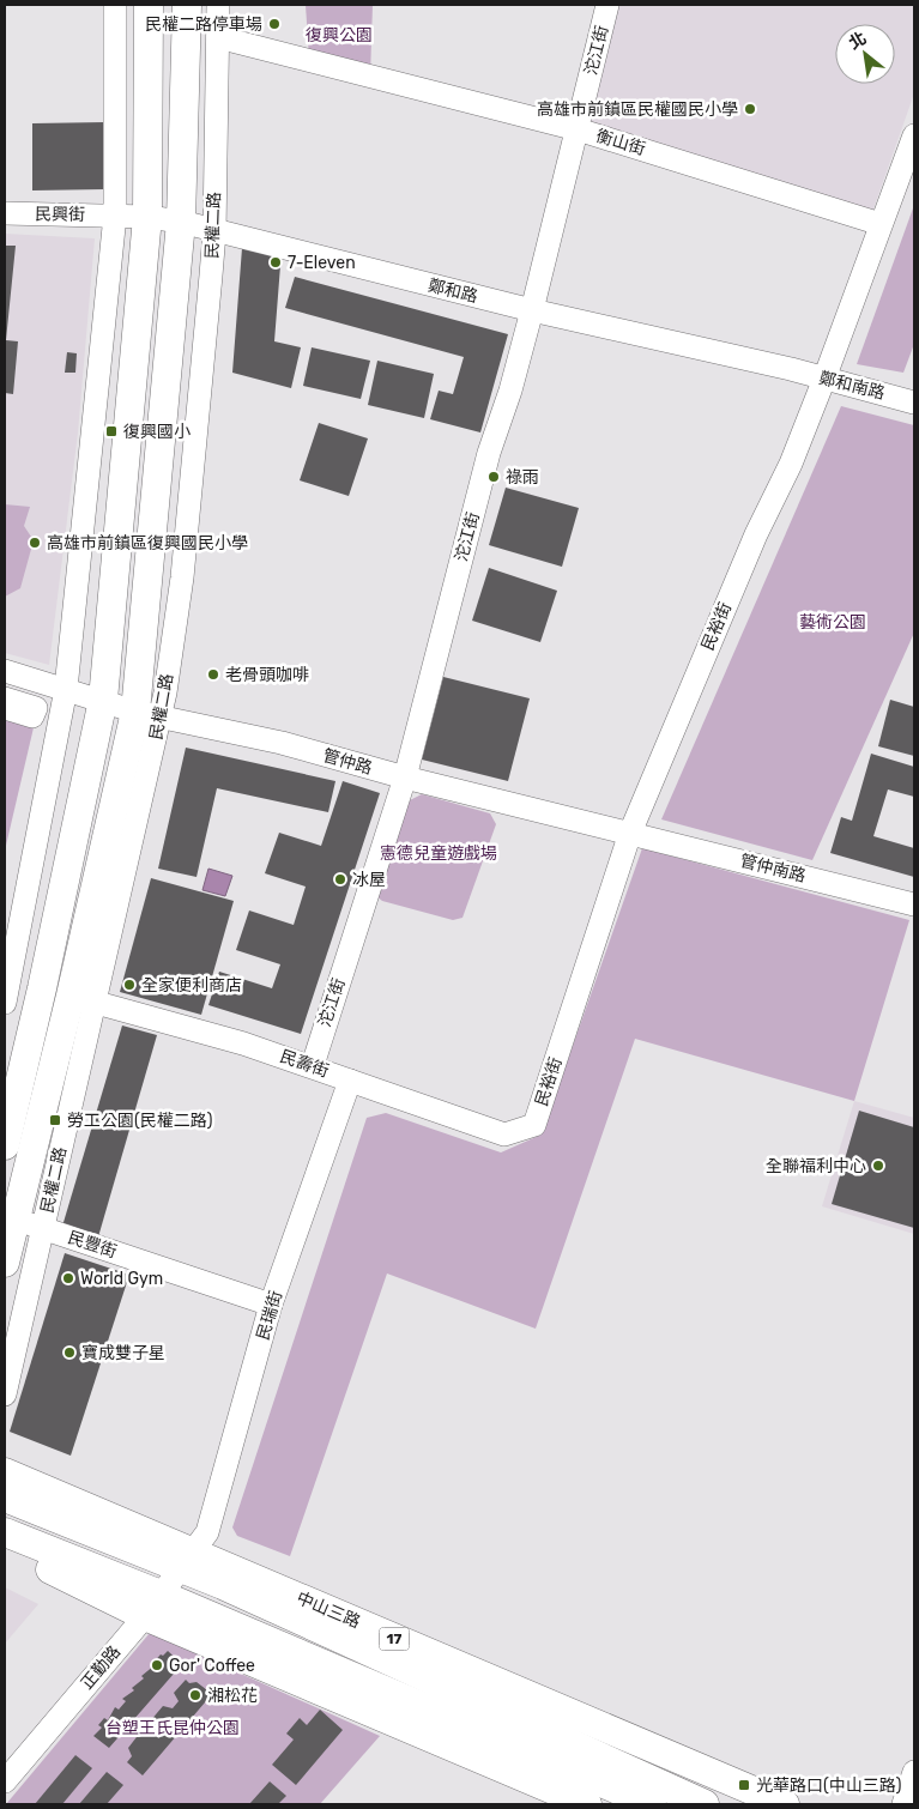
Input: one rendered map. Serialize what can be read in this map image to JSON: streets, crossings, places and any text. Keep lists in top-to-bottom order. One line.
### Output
{"streets":{"main road":["民權二路","中山三路","17"],"street":["沱江街","衡山街","民興街","鄭和路","鄭和南路","民裕街","管仲路","管仲南路","民壽街","民豐街","民瑞街","正勤路"]},"crossings":[["沱江街","衡山街"],["沱江街","鄭和路"],["沱江街","管仲路"],["沱江街","民壽街"],["衡山街","民權二路"],["衡山街","民裕街"],["民興街","鄭和路"],["民權二路","鄭和路"],["民權二路","管仲路"],["民權二路","民壽街"],["民權二路","民豐街"],["鄭和路","鄭和南路"],["鄭和南路","民裕街"],["民裕街","管仲路"],["民裕街","管仲南路"],["民裕街","民壽街"],["管仲路","管仲南路"],["民壽街","民瑞街"],["民豐街","民瑞街"],["民瑞街","中山三路"],["民瑞街","正勤路"],["中山三路","正勤路"]],"parks":["復興公園","藝術公園","憲德兒童遊戲場","台塑王氏昆仲公園"],"places":{"other":["民權二路停車場","高雄市前鎮區民權國民小學","7-Eleven","祿雨","高雄市前鎮區復興國民小學","老骨頭咖啡","冰屋","全家便利商店","全聯福利中心","World Gym","寶成雙子星","Gor' Coffee","湘松花"],"transit":["復興國小","勞工公園(民權二路)","光華路口(中山三路)"]},"north":"top left"}
